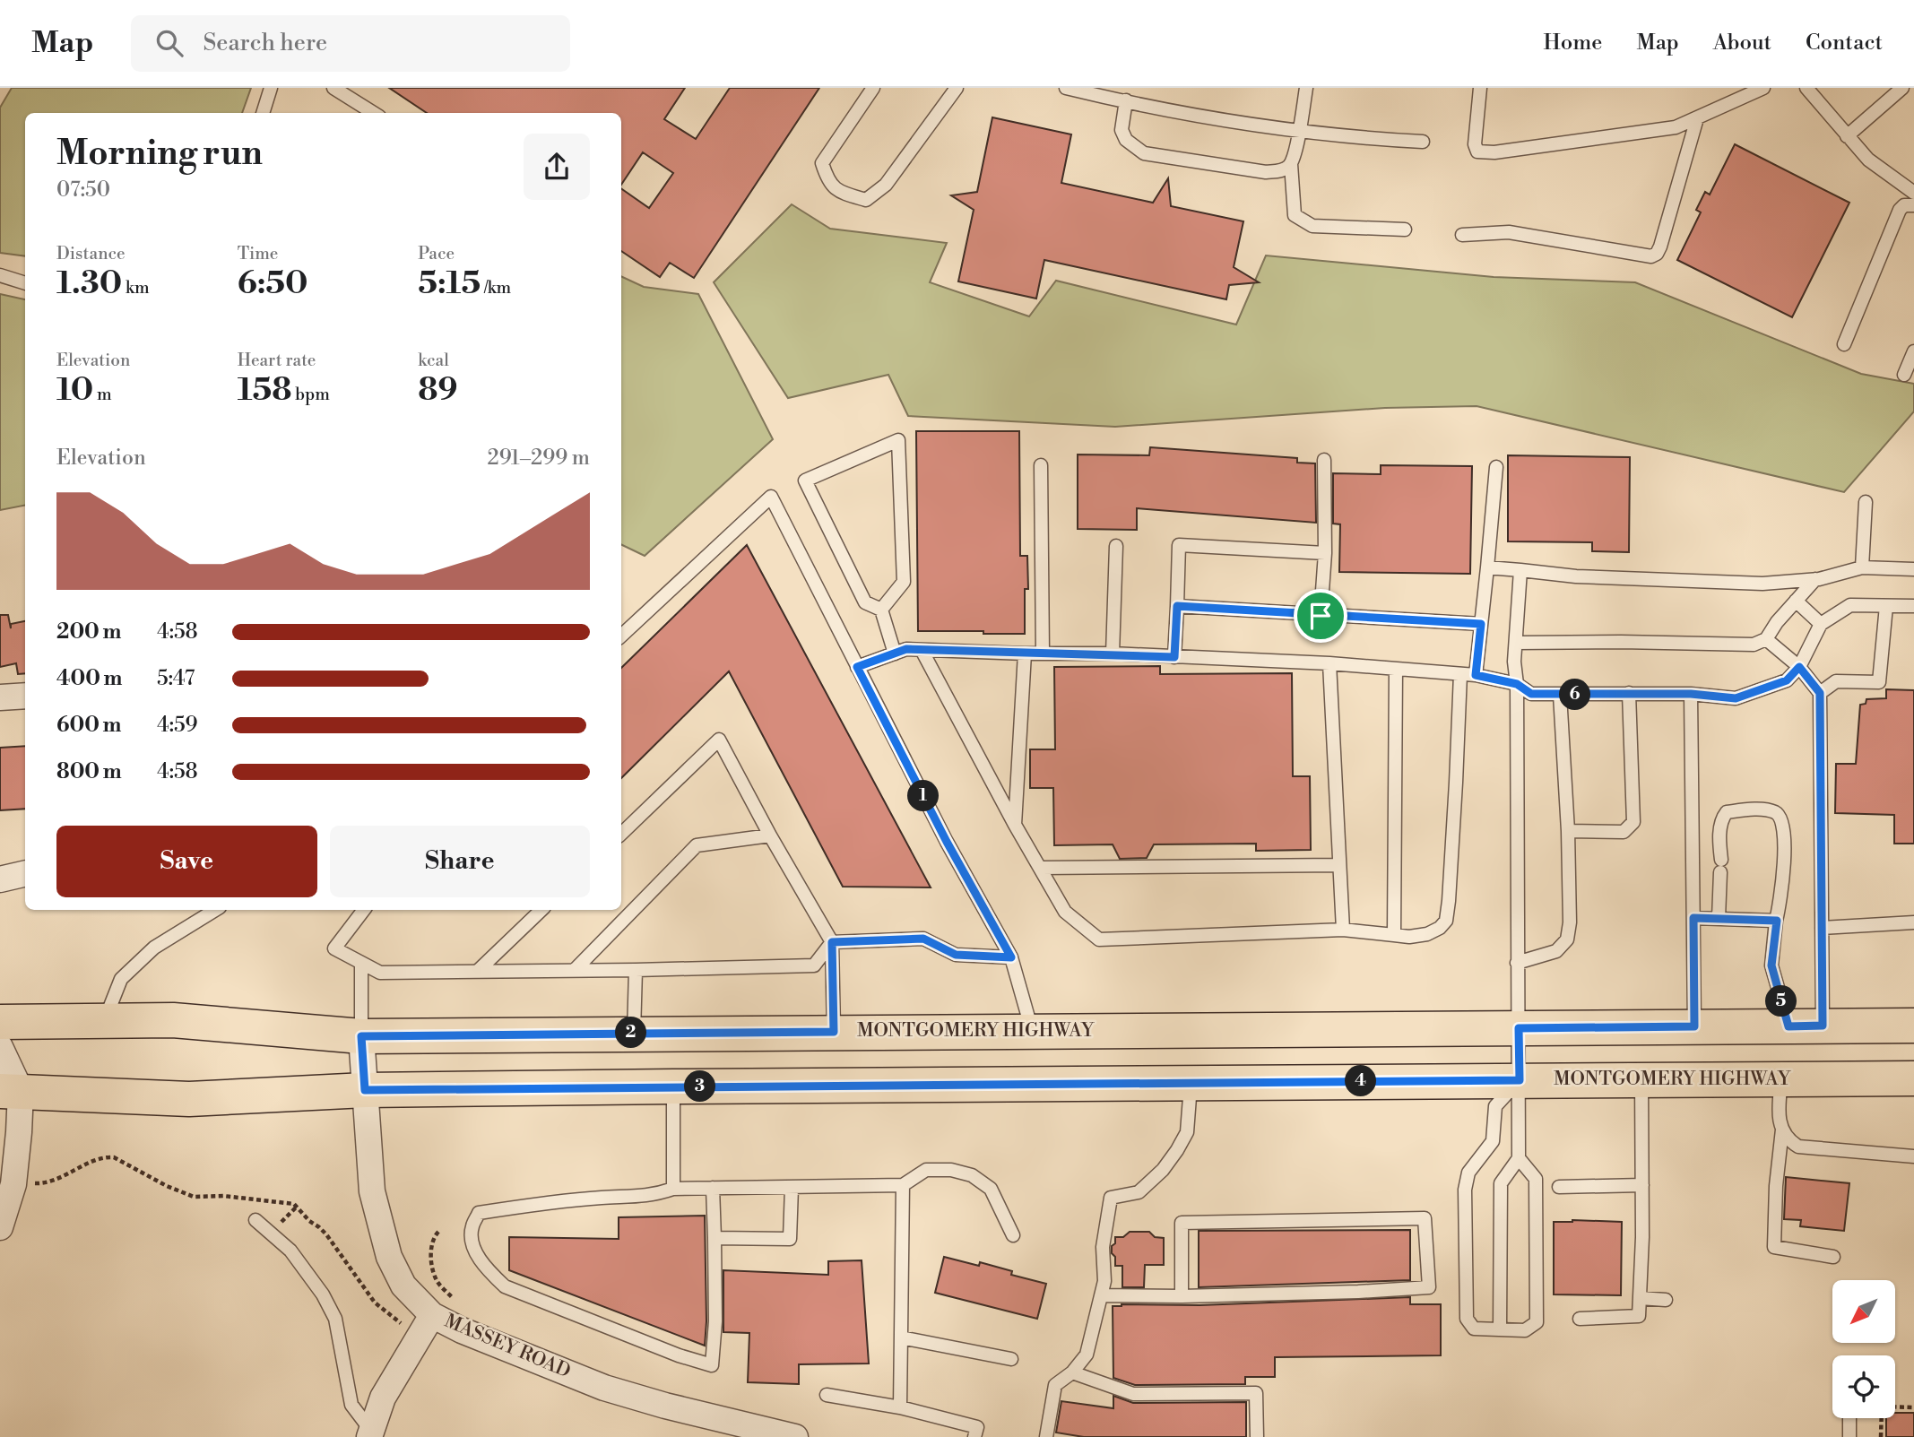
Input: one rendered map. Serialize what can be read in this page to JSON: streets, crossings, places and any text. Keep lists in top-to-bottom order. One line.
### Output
{"streets":{"main road":["MONTGOMERY HIGHWAY"],"street":["MASSEY ROAD"]},"crossings":[["MONTGOMERY HIGHWAY","MASSEY ROAD"]],"north":"bottom left","page":{"header":"Map","search":"Search here","nav":["Home","Map","About","Contact"],"heading":["Morning run","07:50"],"stats":[["Distance","1.30 km"],["Time","6:50"],["Pace","5:15 /km"],["Elevation","10 m"],["Heart rate","158 bpm"],["kcal","89"]],"chart":["Elevation","291–299 m"],"list":[{"name":"200 m","note":"4:58"},{"name":"400 m","note":"5:47"},{"name":"600 m","note":"4:59"},{"name":"800 m","note":"4:58"}],"pins":["6","1","5","2","4","3"],"buttons":["Save","Share"]}}
